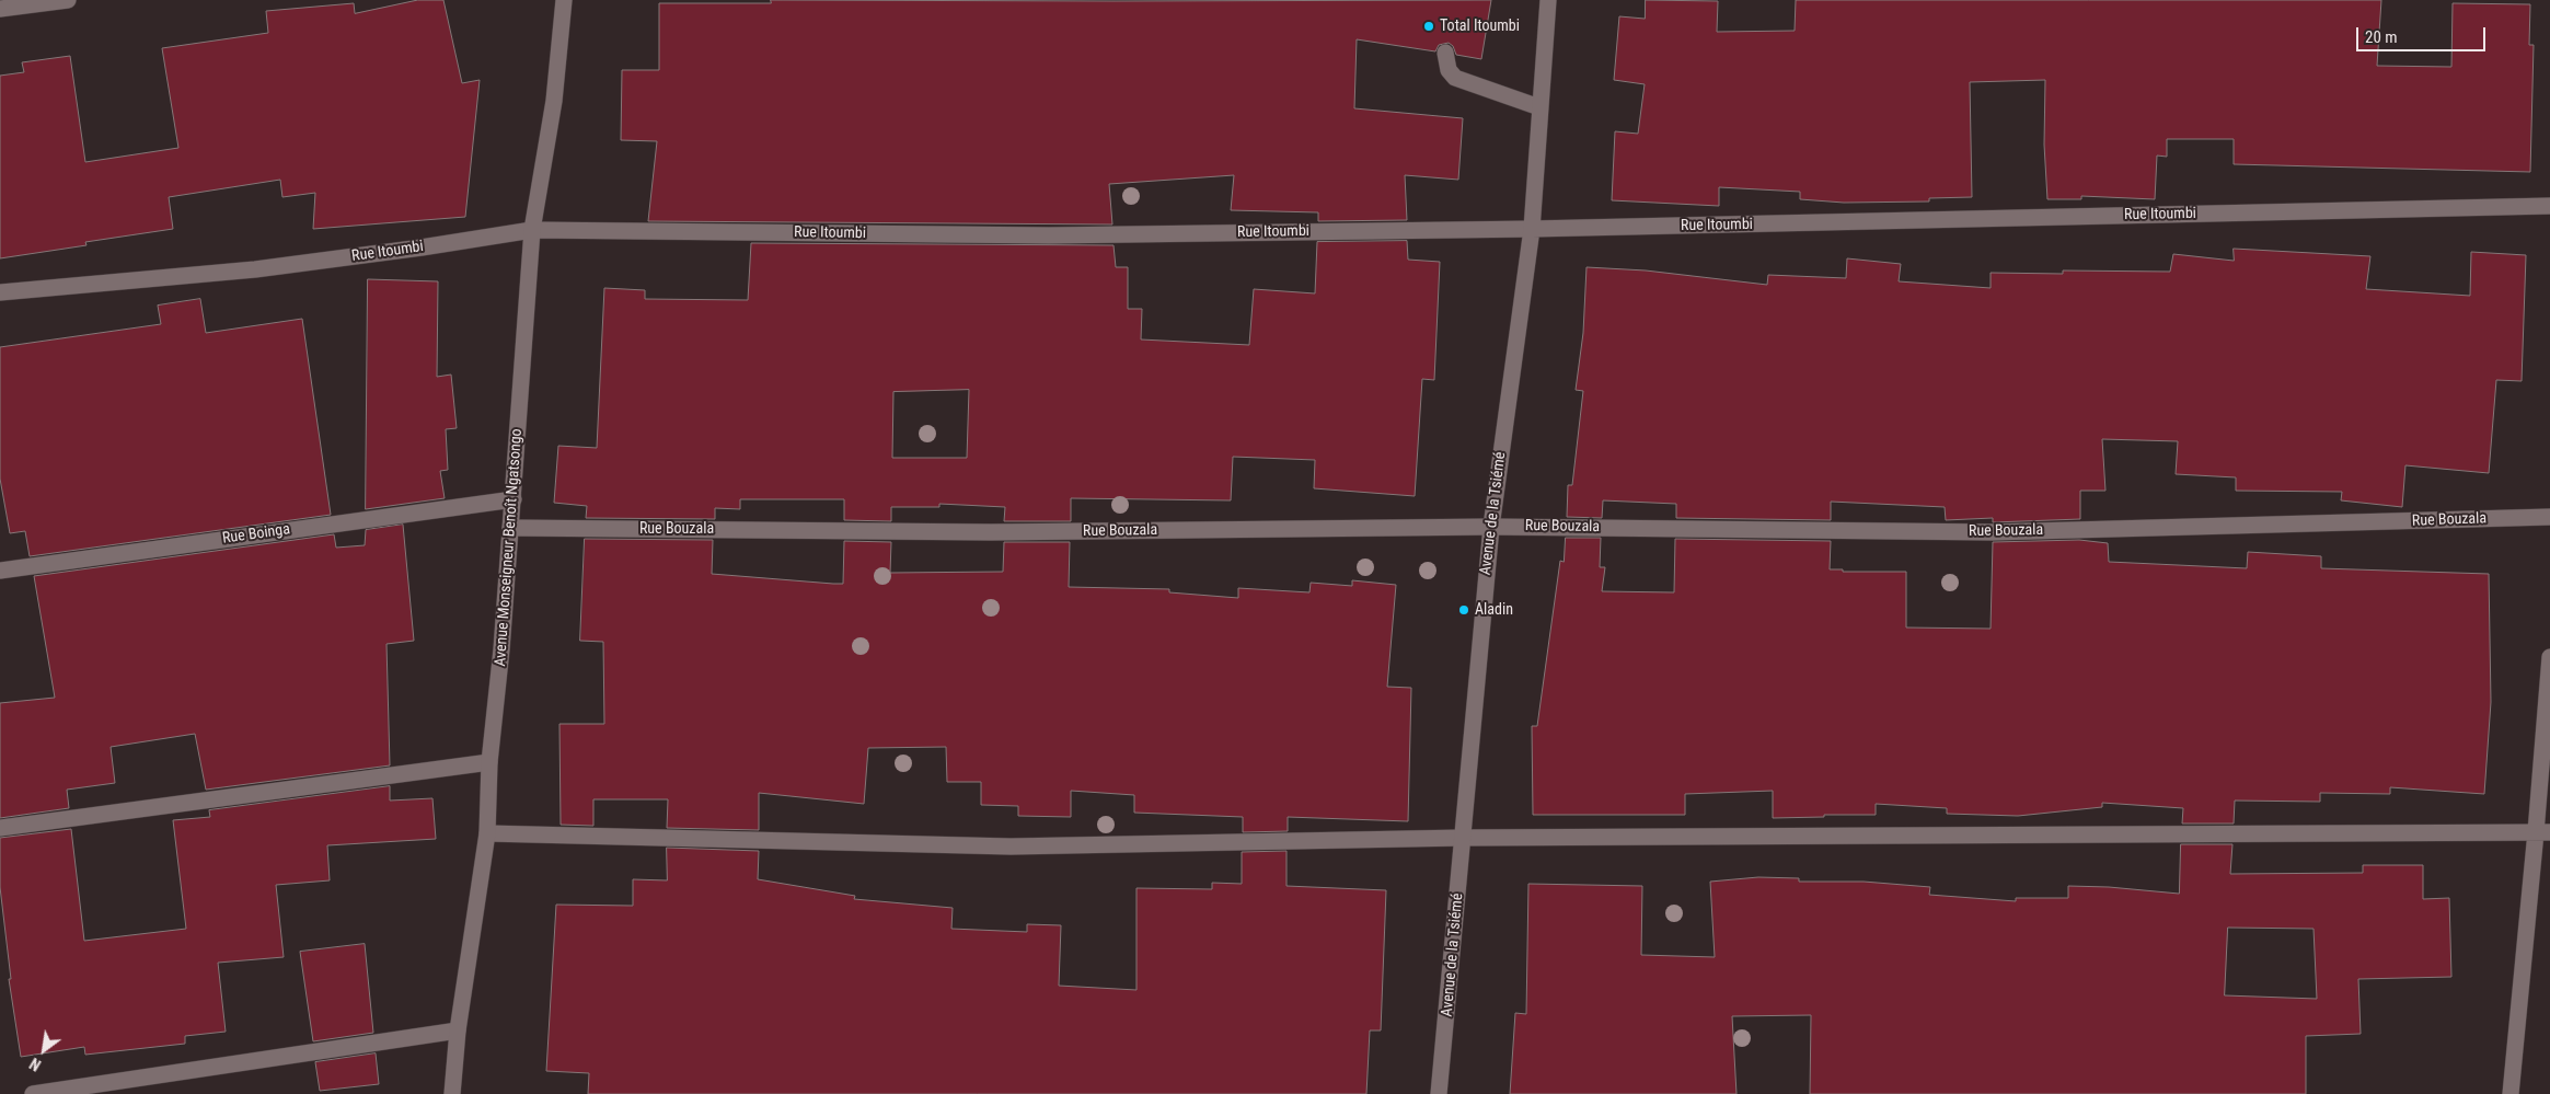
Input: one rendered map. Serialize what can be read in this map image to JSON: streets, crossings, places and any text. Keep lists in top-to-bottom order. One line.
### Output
{"streets":{"street":["Rue Itoumbi","Avenue de la Tsiémé","Rue Bouzala","Rue Boinga","Avenue Monseigneur Benoît Ngatsongo"]},"crossings":[["Rue Itoumbi","Avenue de la Tsiémé"],["Rue Itoumbi","Avenue Monseigneur Benoît Ngatsongo"],["Avenue de la Tsiémé","Rue Bouzala"],["Rue Bouzala","Avenue Monseigneur Benoît Ngatsongo"],["Rue Boinga","Avenue Monseigneur Benoît Ngatsongo"]],"places":["Total Itoumbi","Aladin"],"scale_bar":"20 m","north":"bottom left"}
